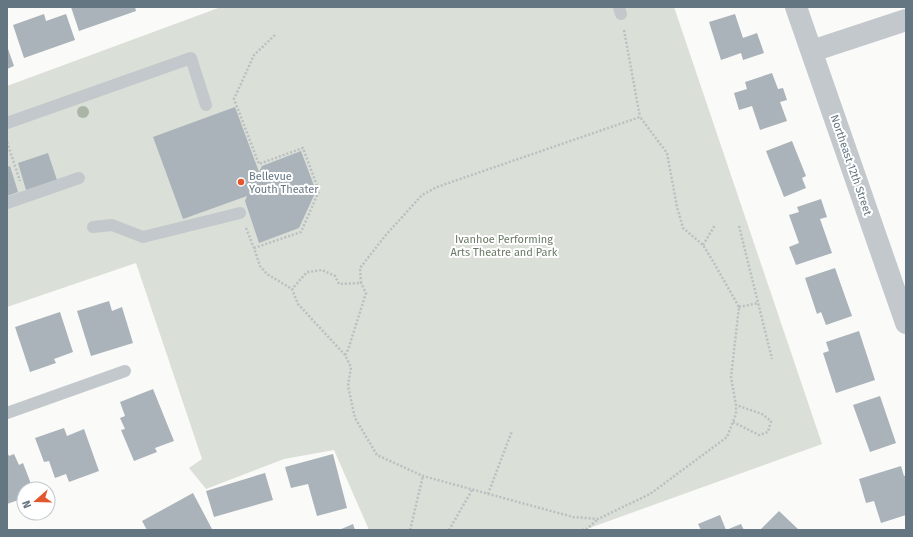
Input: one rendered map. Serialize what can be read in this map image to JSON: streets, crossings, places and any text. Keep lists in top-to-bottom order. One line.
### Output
{"streets":{"street":["Northeast 12th Street"]},"parks":["Ivanhoe Performing Arts Theatre and Park"],"places":["Bellevue Youth Theater"],"north":"left"}
